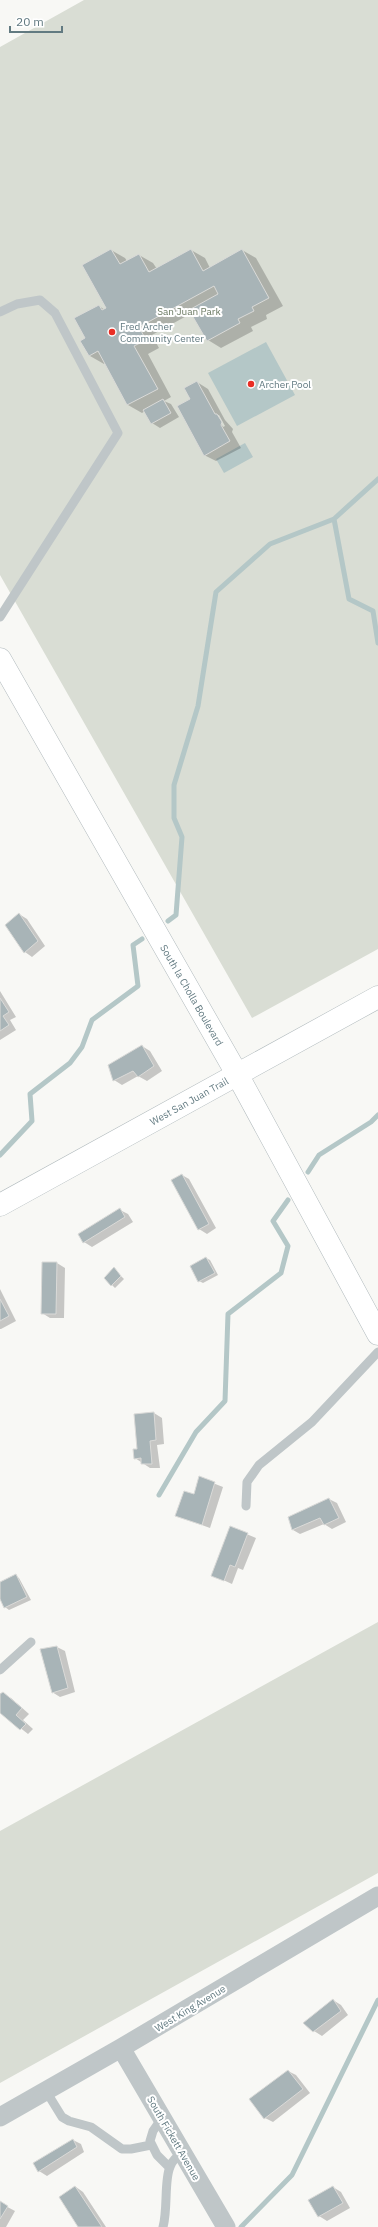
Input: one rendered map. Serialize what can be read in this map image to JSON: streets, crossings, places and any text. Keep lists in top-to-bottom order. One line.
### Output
{"streets":{"main road":["South la Cholla Boulevard","West San Juan Trail"],"street":["West King Avenue","South Fickett Avenue"]},"crossings":[["South la Cholla Boulevard","West San Juan Trail"],["West King Avenue","South Fickett Avenue"]],"parks":["San Juan Park"],"places":["Fred Archer Community Center","Archer Pool"],"scale_bar":"20 m"}
